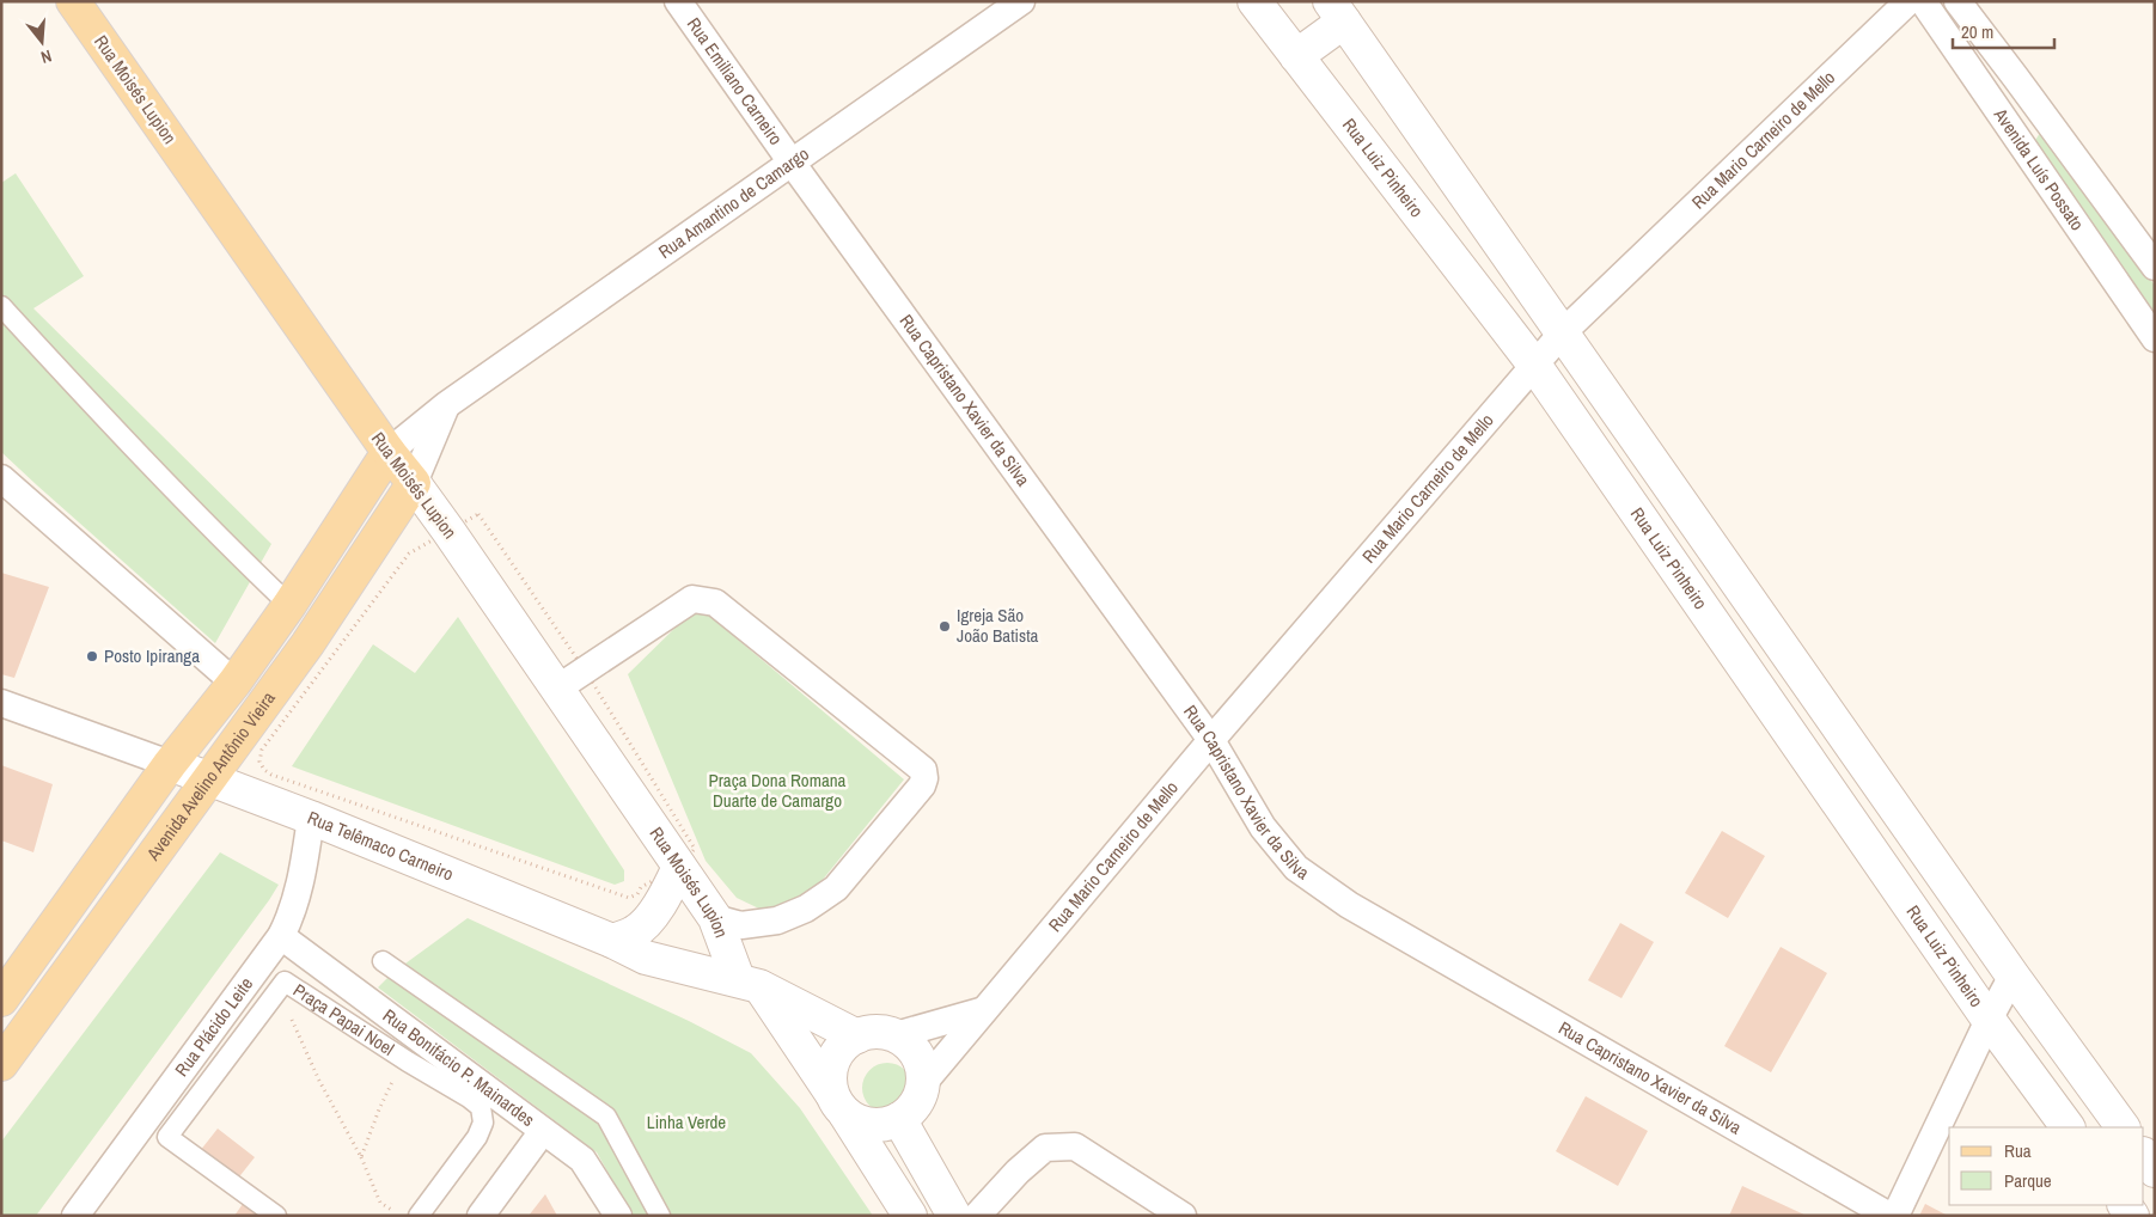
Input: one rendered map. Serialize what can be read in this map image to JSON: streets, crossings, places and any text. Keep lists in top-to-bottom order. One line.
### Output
{"streets":{"main road":["Rua Moisés Lupion","Avenida Avelino Antônio Vieira"],"street":["Rua Emiliano Carneiro","Rua Mario Carneiro de Mello","Rua Luiz Pinheiro","Avenida Luís Possato","Rua Amantino de Camargo","Rua Capristano Xavier da Silva","Rua Telêmaco Carneiro","Praça Papai Noel","Rua Plácido Leite","Rua Bonifácio P. Mainardes"]},"crossings":[["Rua Emiliano Carneiro","Rua Amantino de Camargo"],["Rua Emiliano Carneiro","Rua Capristano Xavier da Silva"],["Rua Moisés Lupion","Rua Mario Carneiro de Mello"],["Rua Moisés Lupion","Rua Amantino de Camargo"],["Rua Moisés Lupion","Avenida Avelino Antônio Vieira"],["Rua Moisés Lupion","Rua Telêmaco Carneiro"],["Rua Mario Carneiro de Mello","Rua Luiz Pinheiro"],["Rua Mario Carneiro de Mello","Rua Capristano Xavier da Silva"],["Rua Amantino de Camargo","Rua Capristano Xavier da Silva"],["Rua Amantino de Camargo","Avenida Avelino Antônio Vieira"],["Avenida Avelino Antônio Vieira","Rua Telêmaco Carneiro"],["Rua Telêmaco Carneiro","Rua Plácido Leite"],["Rua Plácido Leite","Rua Bonifácio P. Mainardes"]],"parks":["Praça Dona Romana Duarte de Camargo","Linha Verde"],"places":["Igreja São João Batista","Posto Ipiranga"],"legend":["Rua","Parque"],"scale_bar":"20 m","north":"bottom"}
